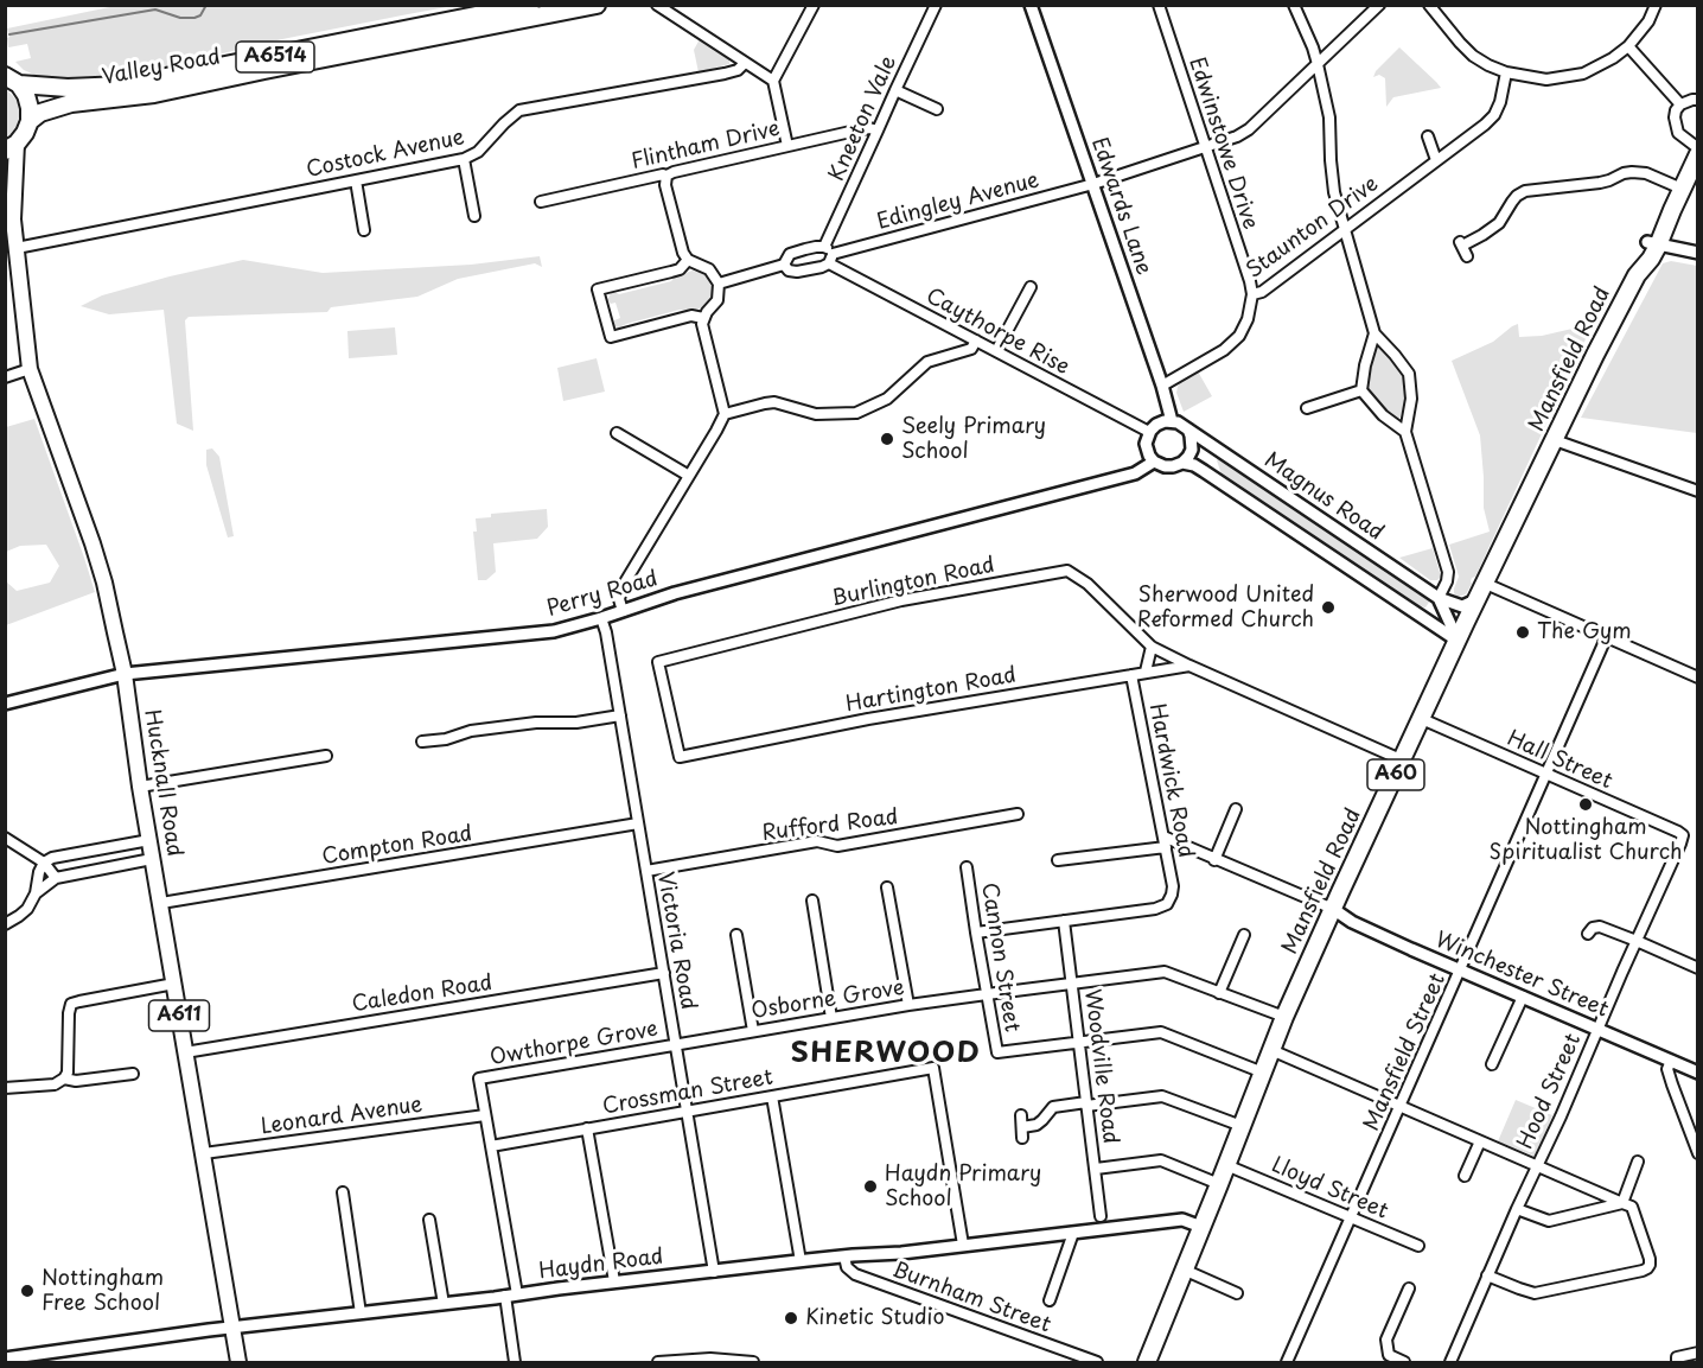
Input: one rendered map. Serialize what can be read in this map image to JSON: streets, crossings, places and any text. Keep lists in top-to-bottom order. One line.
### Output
{"streets":{"highway":["A6514","Valley Road","Mansfield Road","A60"],"main road":["Hucknall Road","A611"],"street":["Kneeton Vale","Edwinstowe Drive","Flintham Drive","Costock Avenue","Edingley Avenue","Edwards Lane","Staunton Drive","Caythorpe Rise","Magnus Road","Burlington Road","Perry Road","Hartington Road","Hall Street","Hardwick Road","Rufford Road","Compton Road","Victoria Road","Cannon Street","Winchester Street","Caledon Road","Osborne Grove","Owthorpe Grove","Mansfield Street","Woodville Road","Hood Street","Crossman Street","Leonard Avenue","Lloyd Street","Haydn Road","Burnham Street"]},"crossings":[["Kneeton Vale","Flintham Drive"],["Kneeton Vale","Edingley Avenue"],["Kneeton Vale","Caythorpe Rise"],["Edwinstowe Drive","Edingley Avenue"],["Edwinstowe Drive","Staunton Drive"],["Costock Avenue","Hucknall Road"],["Edingley Avenue","Edwards Lane"],["Edingley Avenue","Caythorpe Rise"],["Edwards Lane","Staunton Drive"],["Edwards Lane","Caythorpe Rise"],["Edwards Lane","Magnus Road"],["Edwards Lane","Perry Road"],["Caythorpe Rise","Magnus Road"],["Caythorpe Rise","Perry Road"],["Mansfield Road","Magnus Road"],["Mansfield Road","Burlington Road"],["Mansfield Road","Hall Street"],["Mansfield Road","Winchester Street"],["Mansfield Road","Osborne Grove"],["Mansfield Road","Lloyd Street"],["Mansfield Road","Haydn Road"],["Magnus Road","Perry Road"],["Burlington Road","Hartington Road"],["Perry Road","Hucknall Road"],["Perry Road","Victoria Road"],["Hartington Road","Hardwick Road"],["Hall Street","Mansfield Street"],["Hall Street","Hood Street"],["Hardwick Road","Woodville Road"],["Hucknall Road","Compton Road"],["Hucknall Road","Caledon Road"],["Hucknall Road","Leonard Avenue"],["Hucknall Road","Haydn Road"],["Rufford Road","Victoria Road"],["Compton Road","Victoria Road"],["Victoria Road","Caledon Road"],["Victoria Road","Osborne Grove"],["Victoria Road","Owthorpe Grove"],["Victoria Road","Crossman Street"],["Victoria Road","Haydn Road"],["Cannon Street","Osborne Grove"],["Cannon Street","Woodville Road"],["Winchester Street","Mansfield Street"],["Winchester Street","Hood Street"],["Osborne Grove","Owthorpe Grove"],["Osborne Grove","Woodville Road"],["Owthorpe Grove","Leonard Avenue"],["Mansfield Street","Lloyd Street"],["Crossman Street","Haydn Road"],["Haydn Road","Burnham Street"]],"districts":["SHERWOOD"],"places":["Seely Primary School","Sherwood United Reformed Church","The Gym","Nottingham Spiritualist Church","Haydn Primary School","Nottingham Free School","Kinetic Studio"]}
